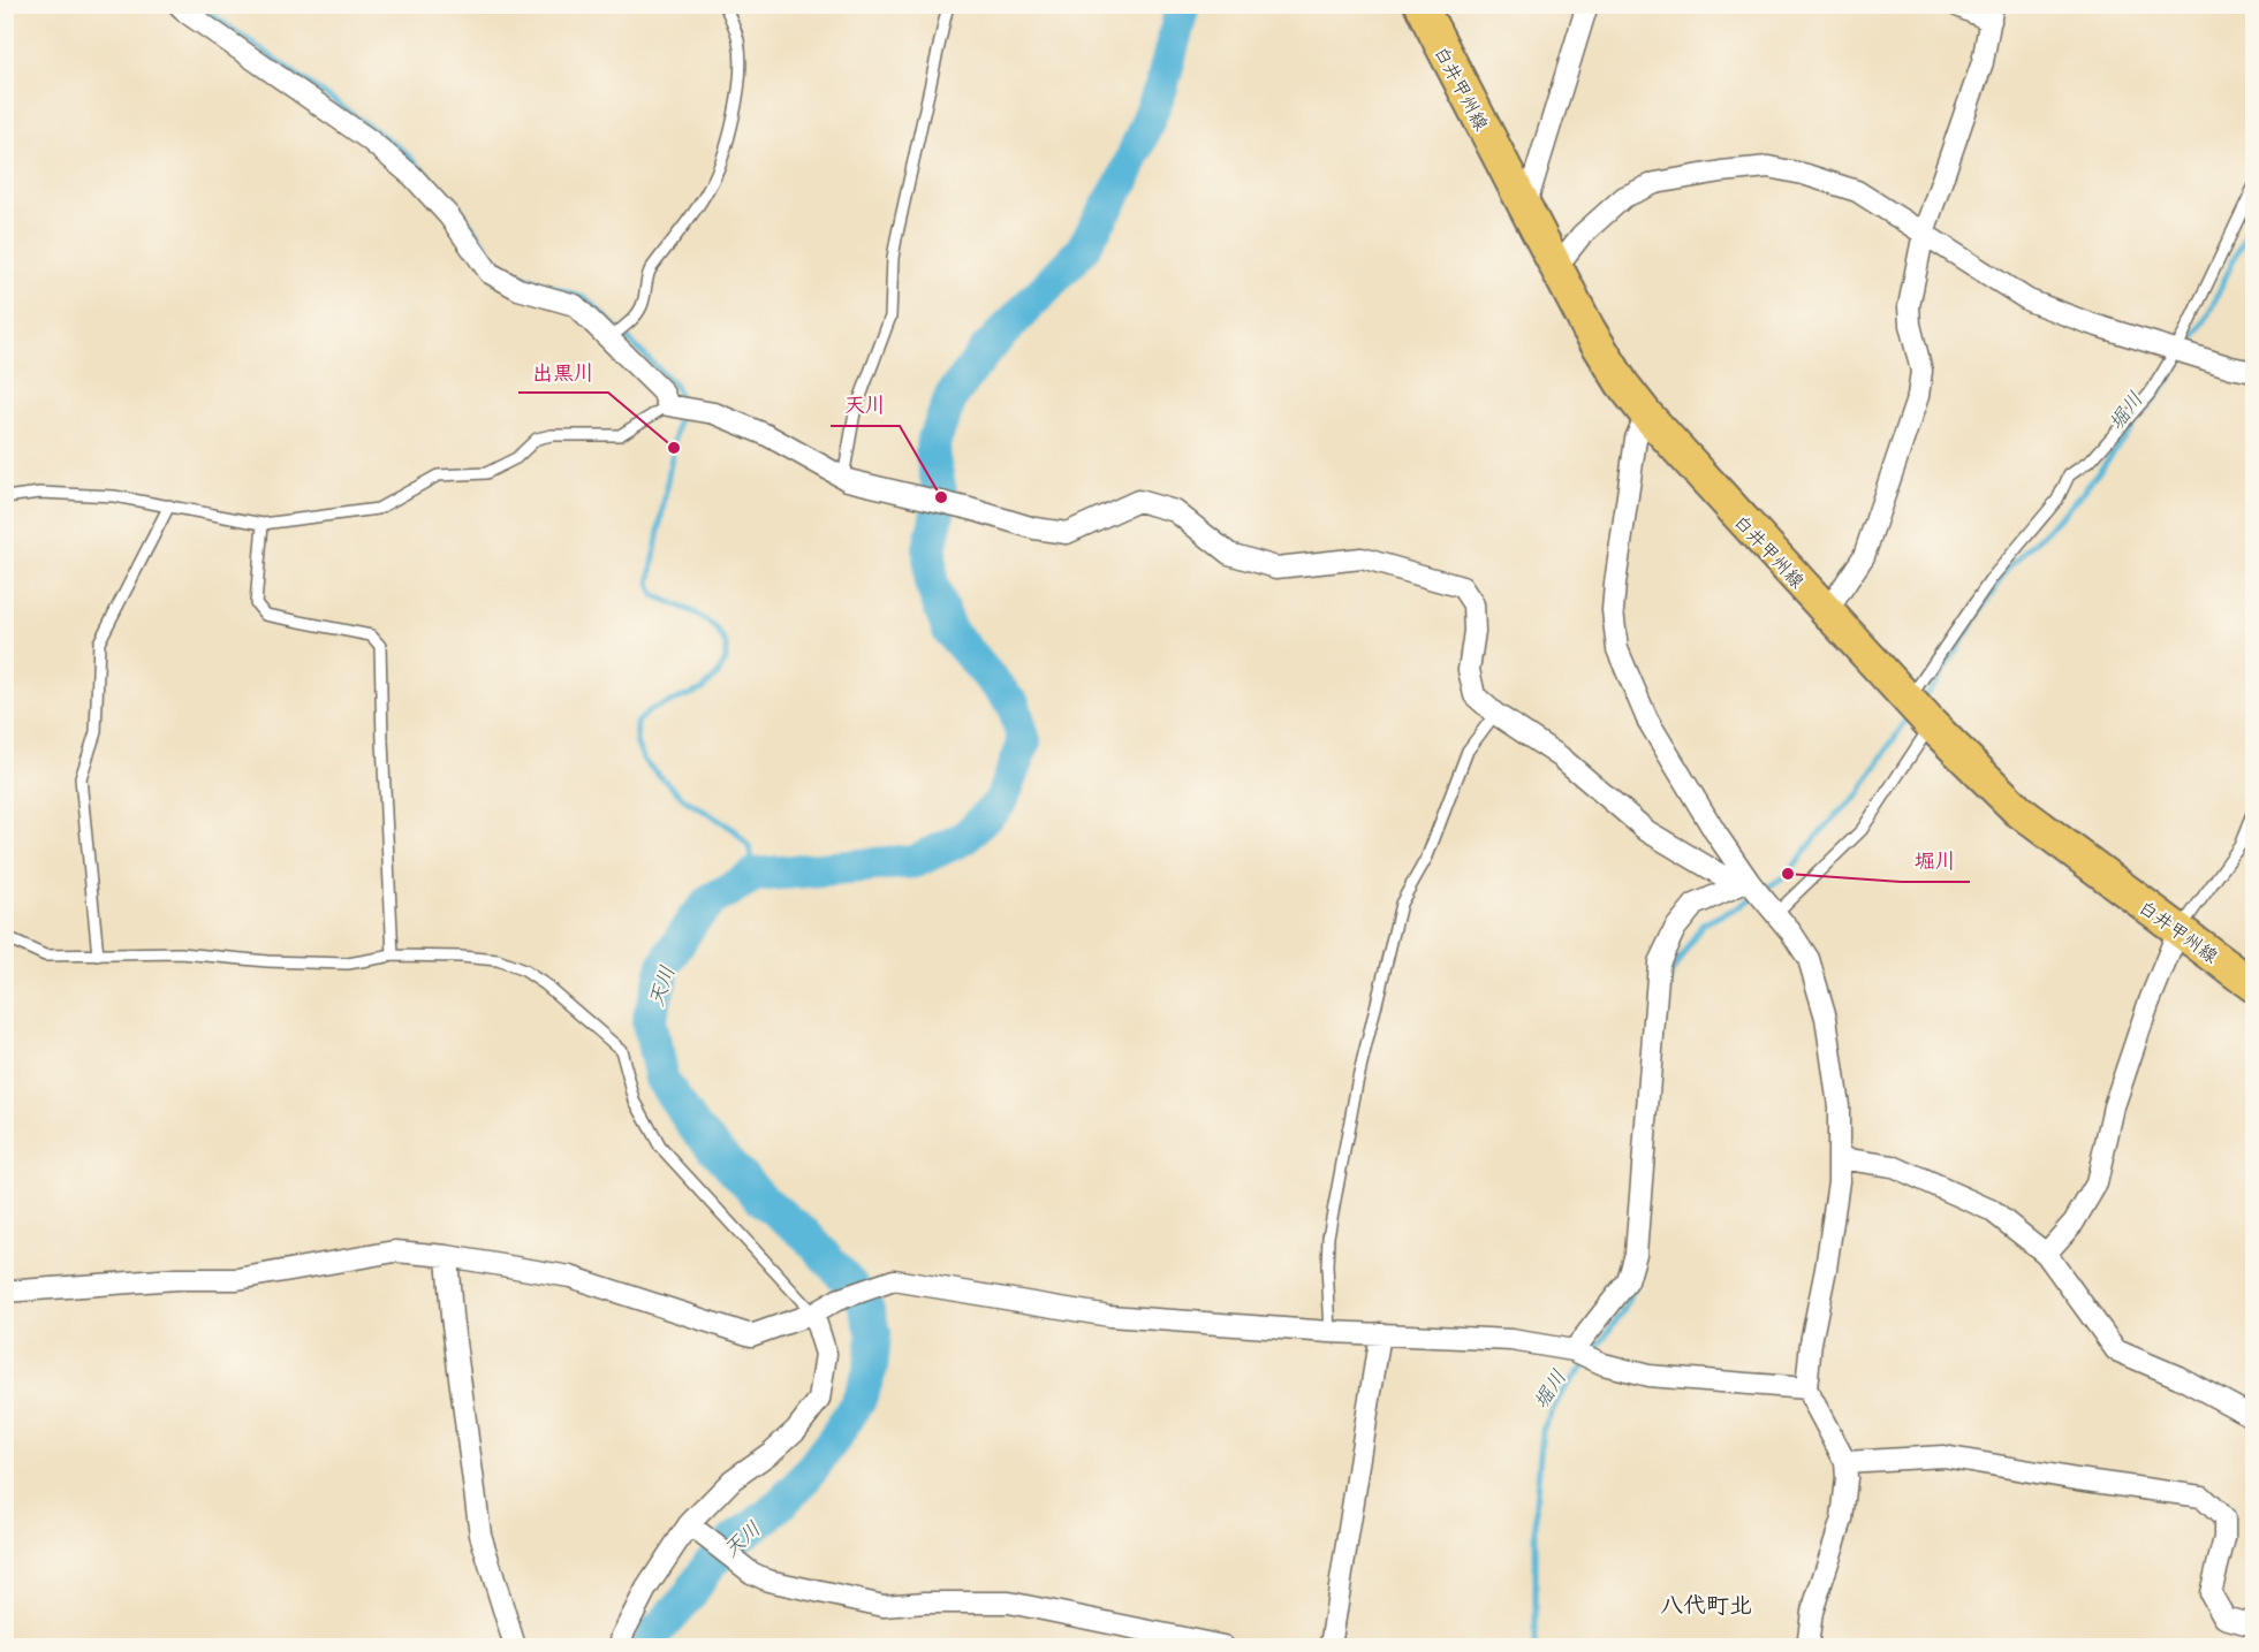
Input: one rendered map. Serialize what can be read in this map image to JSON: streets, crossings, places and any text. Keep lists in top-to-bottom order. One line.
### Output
{"streets":{"main road":["白井甲州線"]},"districts":["八代町北"],"water":["堀川","天川"],"places":["出黒川","天川","堀川"]}
